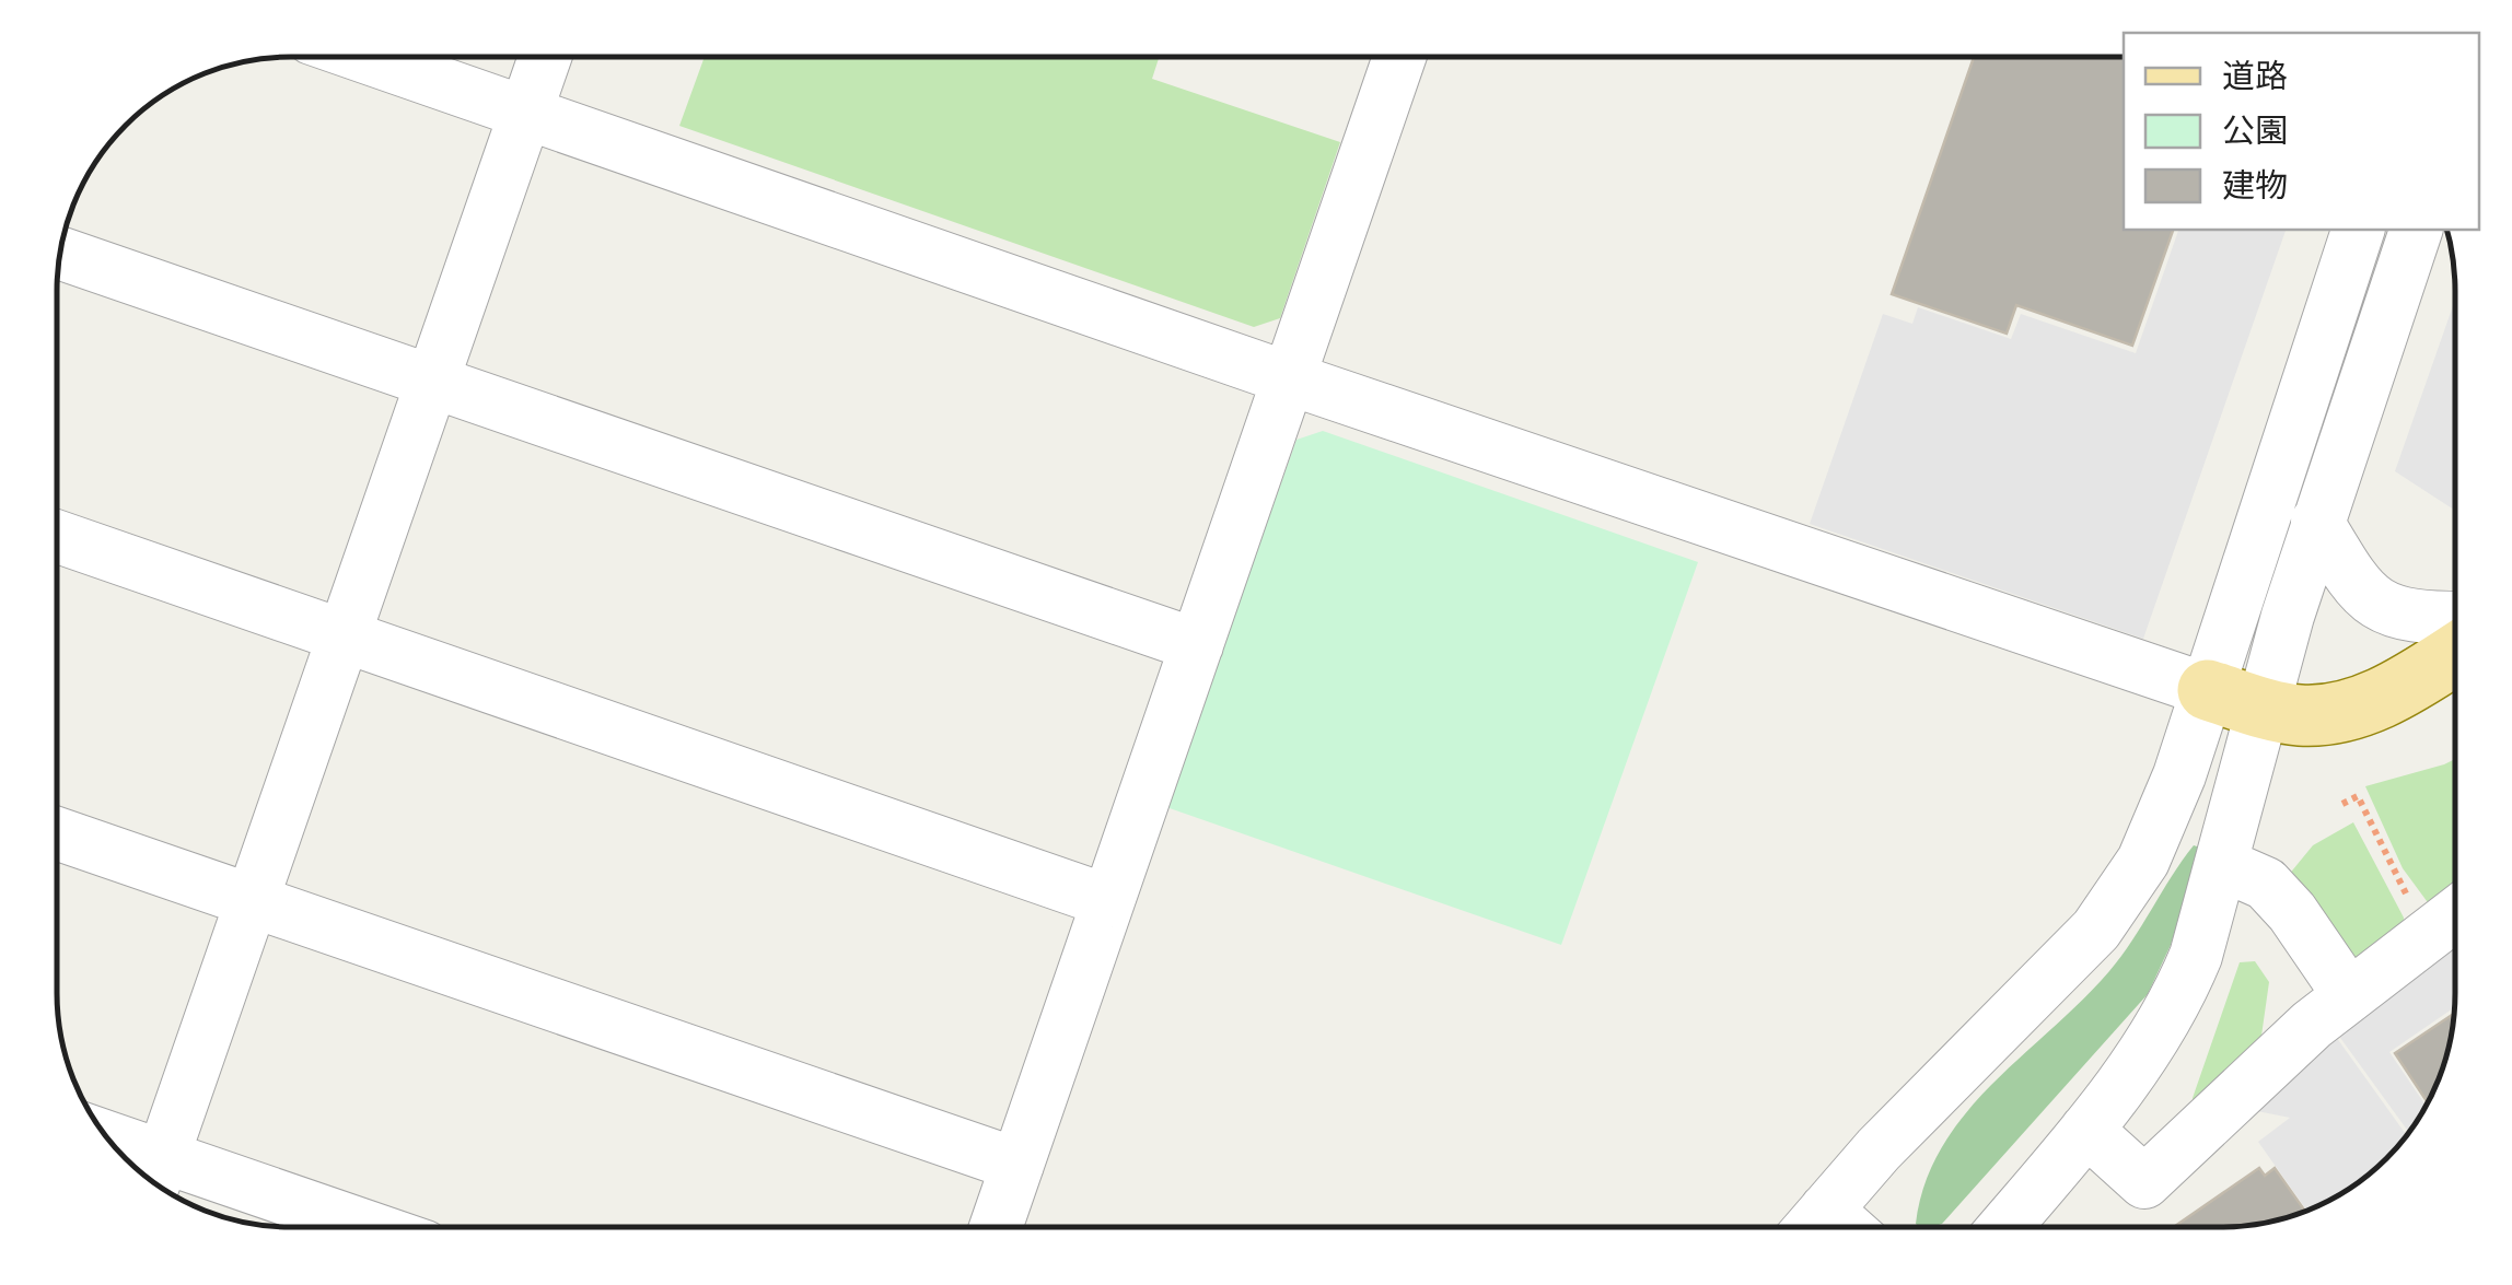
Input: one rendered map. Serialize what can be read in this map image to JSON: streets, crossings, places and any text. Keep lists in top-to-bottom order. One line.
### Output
{"legend":["道路","公園","建物"]}
